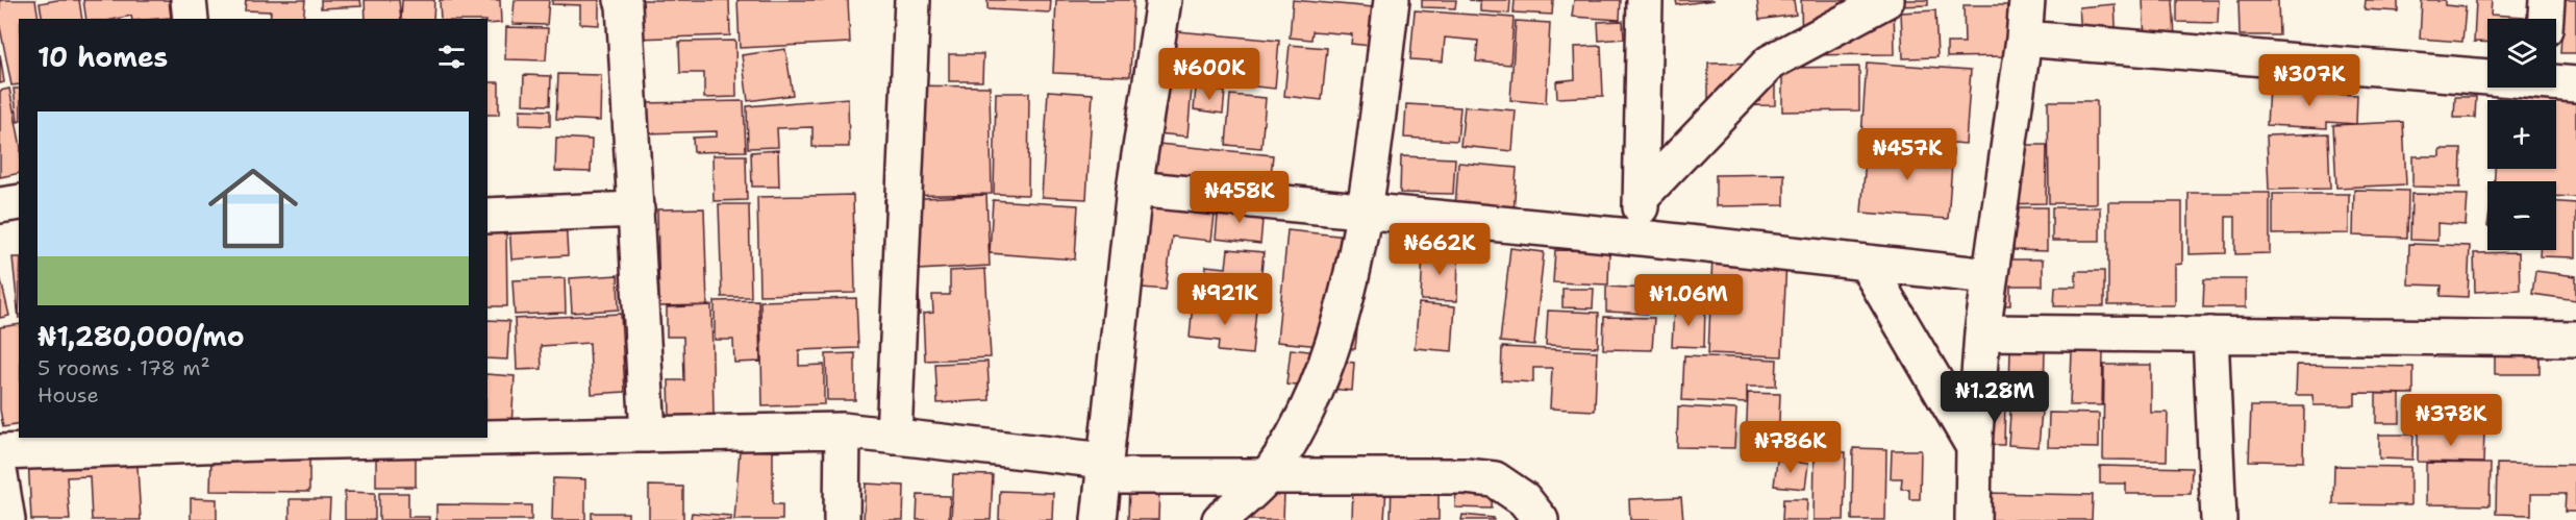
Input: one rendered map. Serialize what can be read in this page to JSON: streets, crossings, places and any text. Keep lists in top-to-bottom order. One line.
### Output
{"page":{"map_buttons":["+","−"],"heading":"10 homes","price":["₦600K","₦307K","₦457K","₦458K","₦662K","₦921K","₦1.06M","₦1.28M","₦378K","₦786K"],"list":[{"name":"₦1,280,000/mo","note":"5 rooms · 178 m² · House"}]}}
